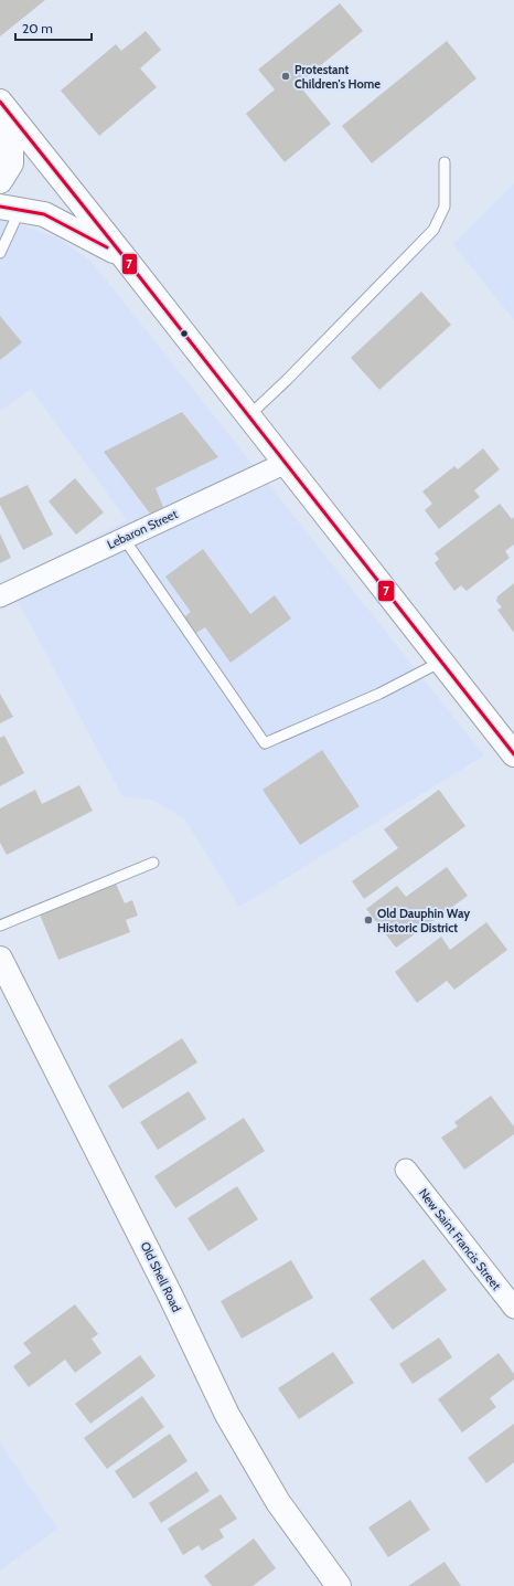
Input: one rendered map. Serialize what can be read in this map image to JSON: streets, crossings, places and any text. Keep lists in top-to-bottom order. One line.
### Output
{"streets":{"main road":["Old Shell Road"],"street":["Lebaron Street","New Saint Francis Street"]},"places":["Protestant Children's Home","Old Dauphin Way Historic District"],"lines":["transit line 7"],"scale_bar":"20 m"}
